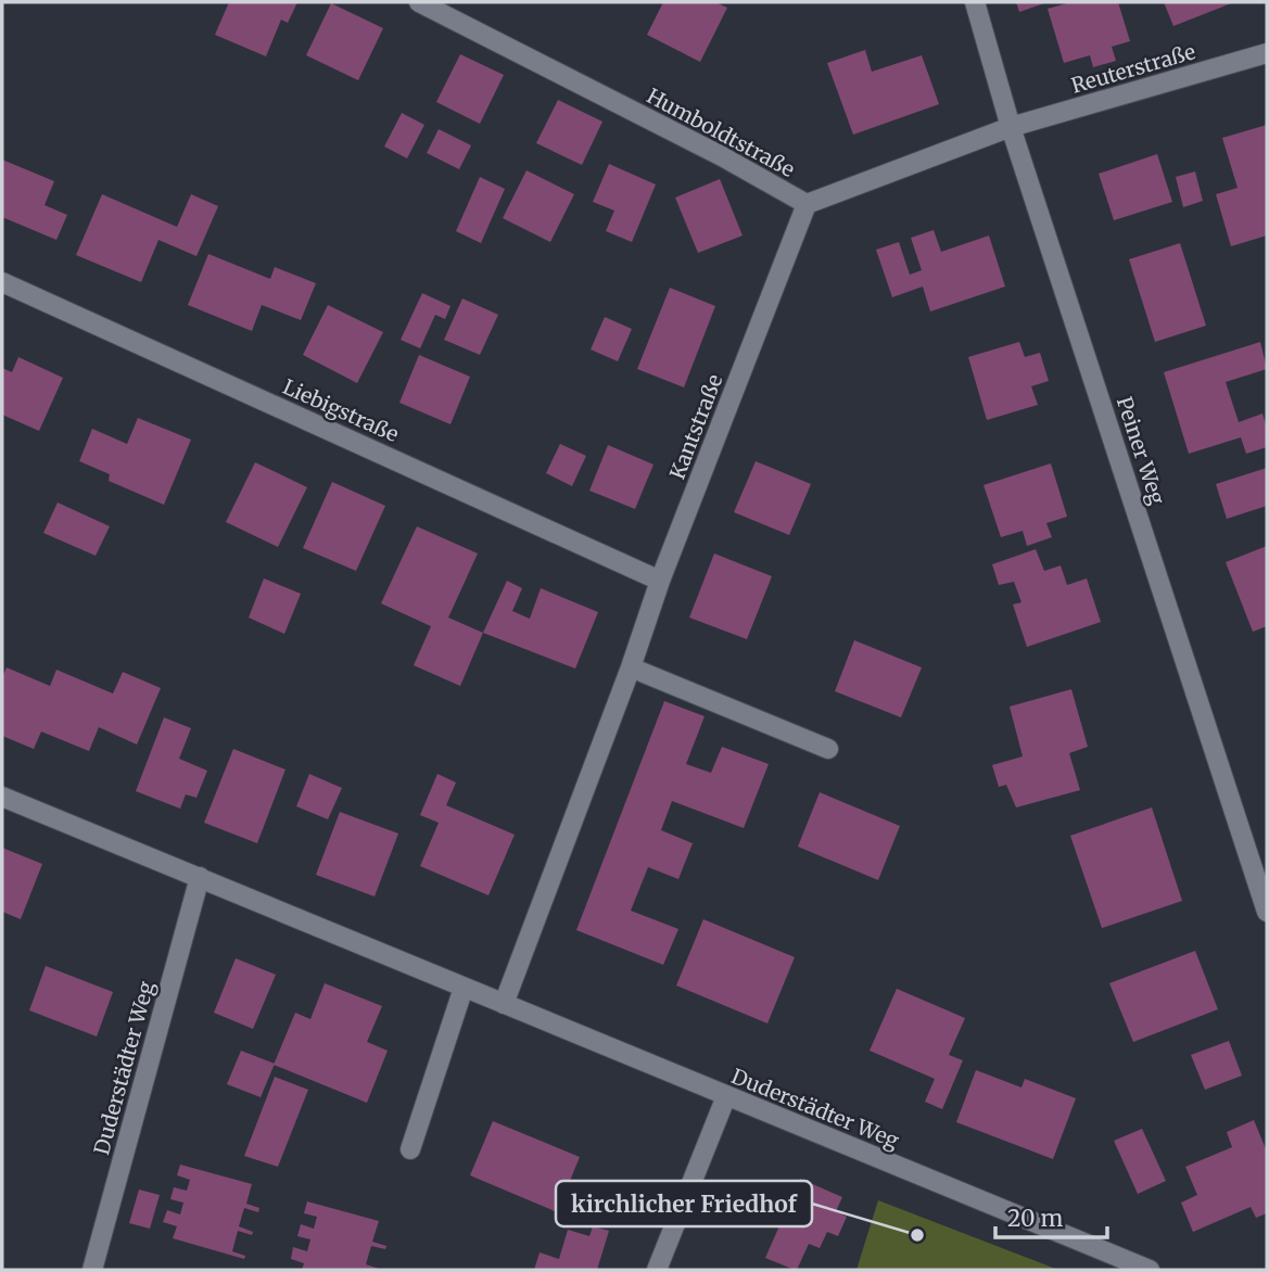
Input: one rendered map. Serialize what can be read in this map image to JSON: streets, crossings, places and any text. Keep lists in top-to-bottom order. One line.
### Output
{"streets":{"street":["Reuterstraße","Humboldtstraße","Liebigstraße","Kantstraße","Peiner Weg","Duderstädter Weg"]},"crossings":[["Reuterstraße","Humboldtstraße"],["Reuterstraße","Peiner Weg"],["Humboldtstraße","Kantstraße"],["Humboldtstraße","Peiner Weg"],["Liebigstraße","Kantstraße"],["Kantstraße","Duderstädter Weg"]],"places":["kirchlicher Friedhof"],"scale_bar":"20 m"}
